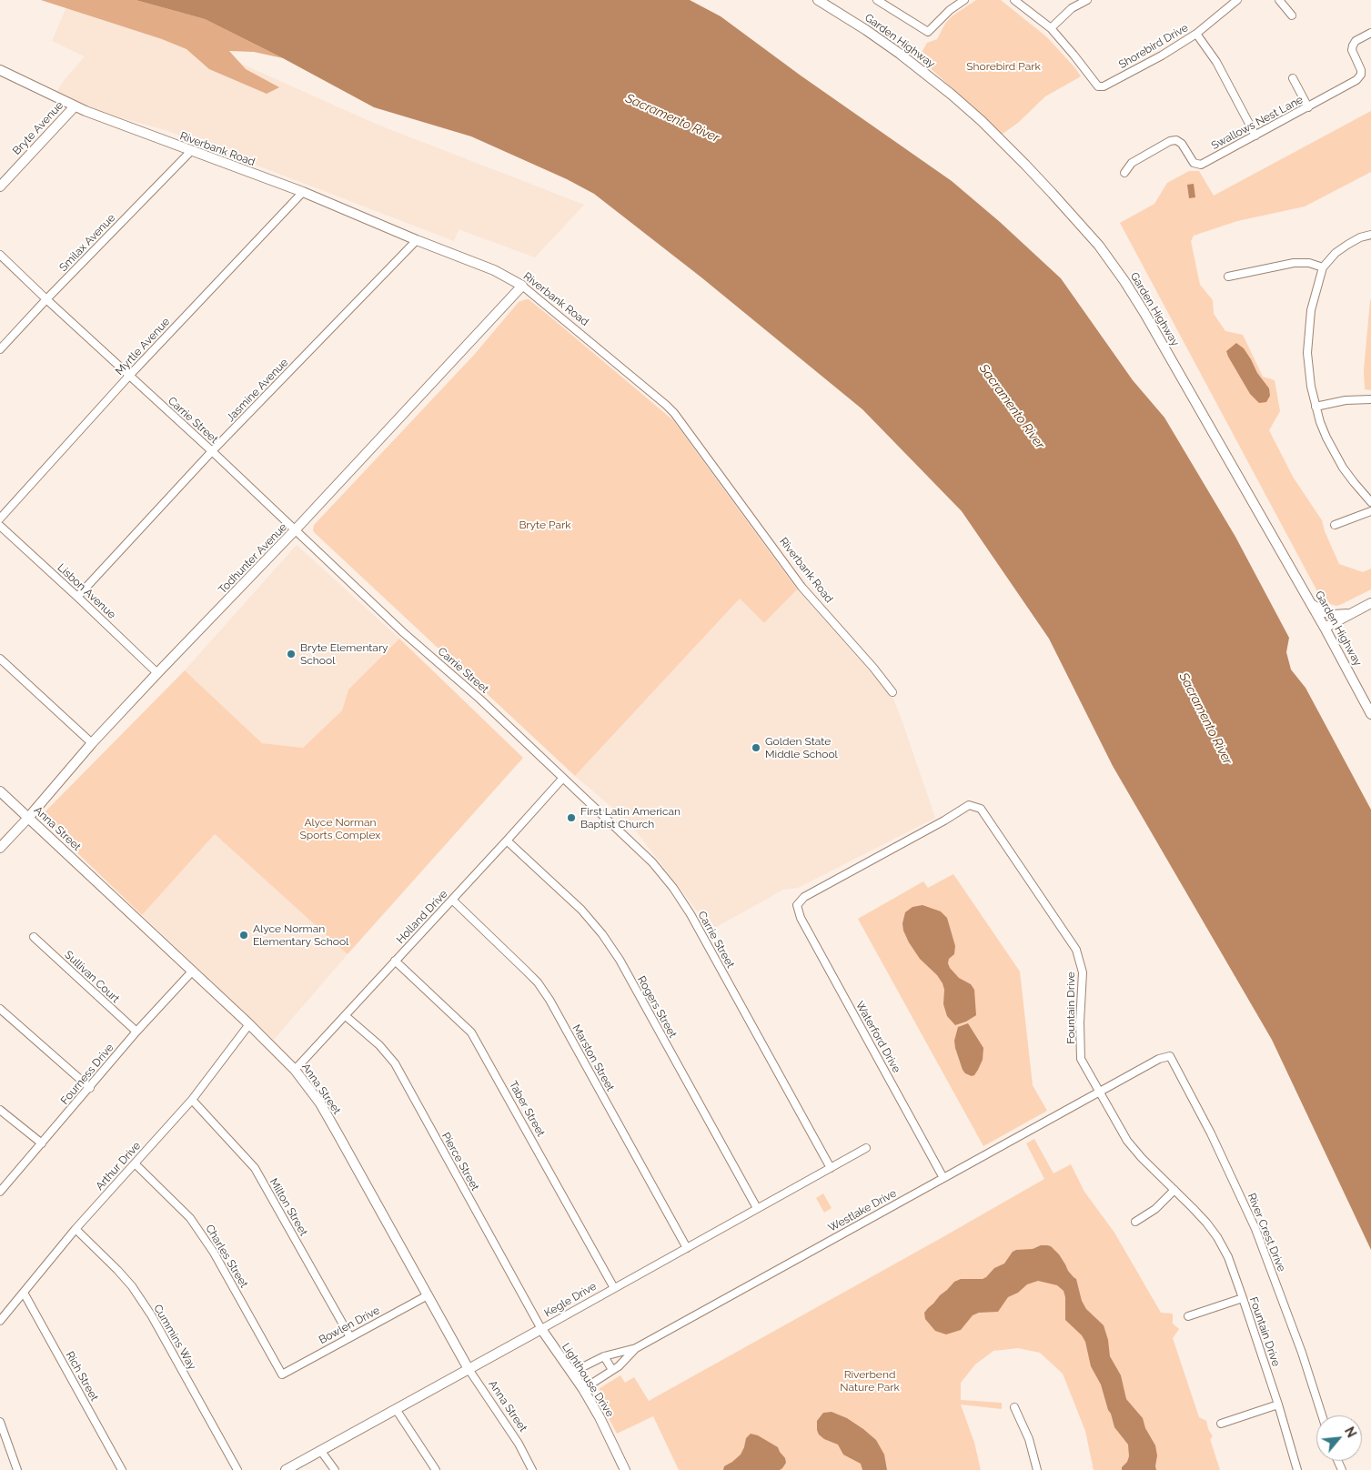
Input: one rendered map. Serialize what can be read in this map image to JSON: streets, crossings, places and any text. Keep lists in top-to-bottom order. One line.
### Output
{"streets":{"street":["Garden Highway","Shorebird Drive","Swallows Nest Lane","Bryte Avenue","Riverbank Road","Smilax Avenue","Myrtle Avenue","Jasmine Avenue","Carrie Street","Todhunter Avenue","Lisbon Avenue","Anna Street","Holland Drive","Sullivan Court","Rogers Street","Fountain Drive","Waterford Drive","Marston Street","Fourness Drive","Taber Street","Pierce Street","Arthur Drive","Milton Street","Westlake Drive","River Crest Drive","Charles Street","Kegle Drive","Bowlen Drive","Cummins Way","Rich Street","Lighthouse Drive"]},"crossings":[["Bryte Avenue","Riverbank Road"],["Riverbank Road","Smilax Avenue"],["Riverbank Road","Myrtle Avenue"],["Riverbank Road","Jasmine Avenue"],["Riverbank Road","Todhunter Avenue"],["Smilax Avenue","Carrie Street"],["Myrtle Avenue","Carrie Street"],["Jasmine Avenue","Carrie Street"],["Jasmine Avenue","Lisbon Avenue"],["Carrie Street","Todhunter Avenue"],["Carrie Street","Holland Drive"],["Carrie Street","Kegle Drive"],["Todhunter Avenue","Lisbon Avenue"],["Todhunter Avenue","Anna Street"],["Anna Street","Holland Drive"],["Anna Street","Fourness Drive"],["Anna Street","Arthur Drive"],["Anna Street","Kegle Drive"],["Anna Street","Bowlen Drive"],["Holland Drive","Rogers Street"],["Holland Drive","Marston Street"],["Holland Drive","Taber Street"],["Holland Drive","Pierce Street"],["Sullivan Court","Fourness Drive"],["Rogers Street","Kegle Drive"],["Fountain Drive","Waterford Drive"],["Fountain Drive","Westlake Drive"],["Waterford Drive","Westlake Drive"],["Marston Street","Kegle Drive"],["Taber Street","Kegle Drive"],["Pierce Street","Kegle Drive"],["Pierce Street","Lighthouse Drive"],["Arthur Drive","Milton Street"],["Arthur Drive","Charles Street"],["Arthur Drive","Cummins Way"],["Arthur Drive","Rich Street"],["Milton Street","Bowlen Drive"],["Westlake Drive","River Crest Drive"],["Westlake Drive","Lighthouse Drive"],["Charles Street","Bowlen Drive"],["Kegle Drive","Lighthouse Drive"]],"water":["Sacramento River"],"parks":["Shorebird Park","Bryte Park","Alyce Norman Sports Complex","Riverbend Nature Park"],"places":["Bryte Elementary School","Golden State Middle School","First Latin American Baptist Church","Alyce Norman Elementary School"],"north":"top right"}
